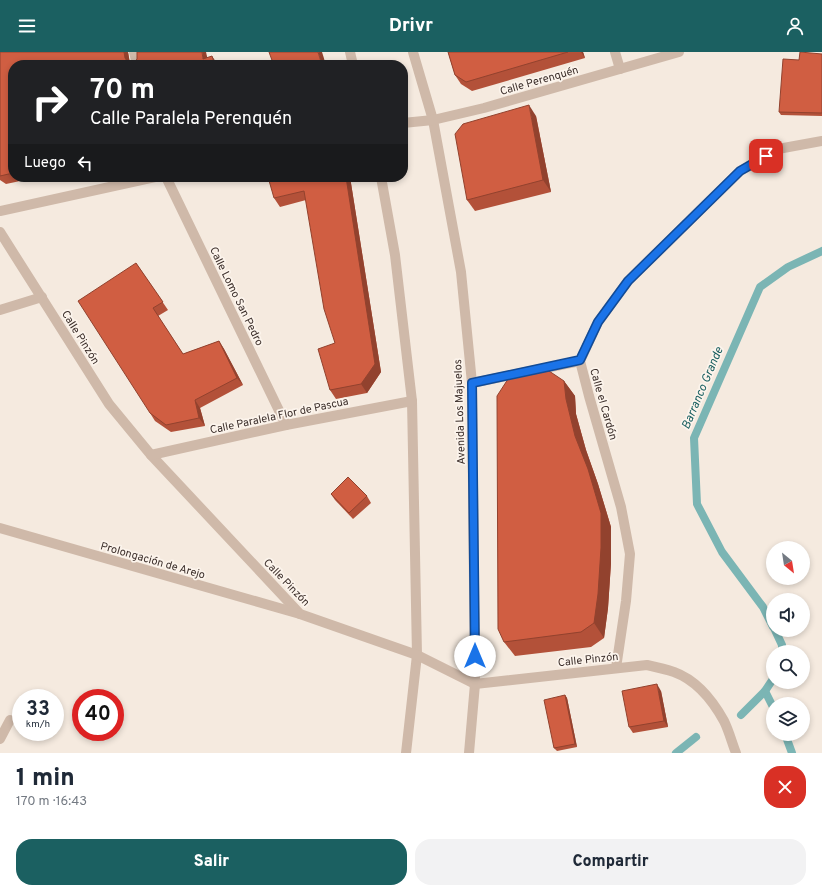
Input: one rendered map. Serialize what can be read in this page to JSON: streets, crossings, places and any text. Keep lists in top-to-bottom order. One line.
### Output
{"streets":{"street":["Calle Perenquén","Calle Lomo San Pedro","Calle Pinzón","Calle el Cardón","Avenida Los Majuelos","Calle Paralela Flor de Pascua","Prolongación de Arejo"]},"crossings":[["Calle Perenquén","Avenida Los Majuelos"],["Calle Lomo San Pedro","Calle Paralela Flor de Pascua"],["Calle Pinzón","Calle el Cardón"],["Calle Pinzón","Avenida Los Majuelos"],["Calle Pinzón","Calle Paralela Flor de Pascua"],["Calle Pinzón","Prolongación de Arejo"]],"water":["Barranco Grande"],"north":"bottom right","page":{"header":"Drivr","turn":["70 m","Calle Paralela Perenquén"],"then":"Luego","speed":"33 km/h","limit":"40","heading":["1 min","170 m · 16:43"],"buttons":["Salir","Compartir"]}}
